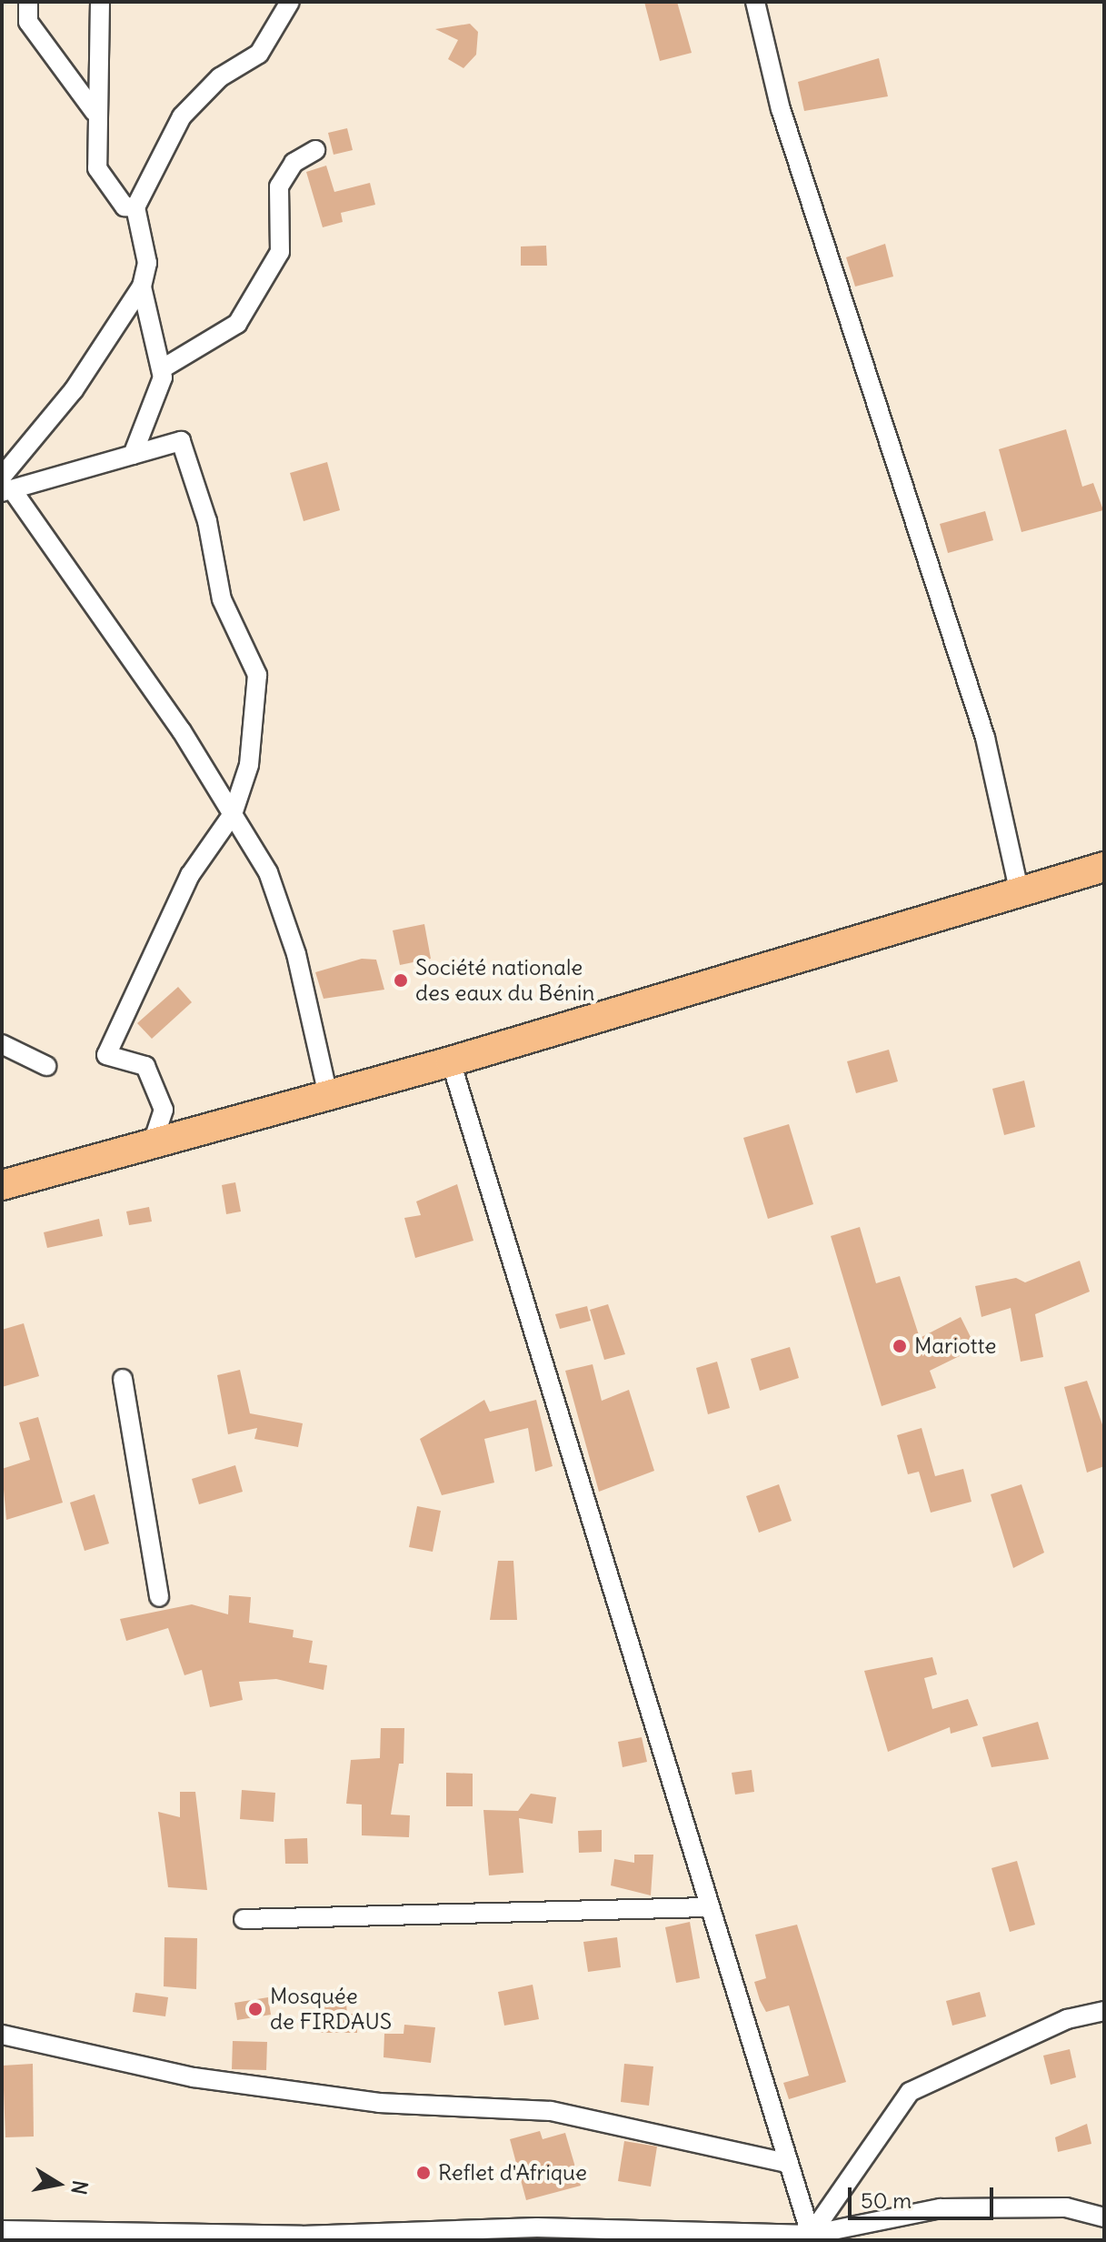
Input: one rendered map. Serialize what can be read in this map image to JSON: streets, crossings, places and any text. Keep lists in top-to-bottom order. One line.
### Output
{"places":["Société nationale des eaux du Bénin","Mariotte","Mosquée de FIRDAUS","Reflet d'Afrique"],"scale_bar":"50 m","north":"right"}
